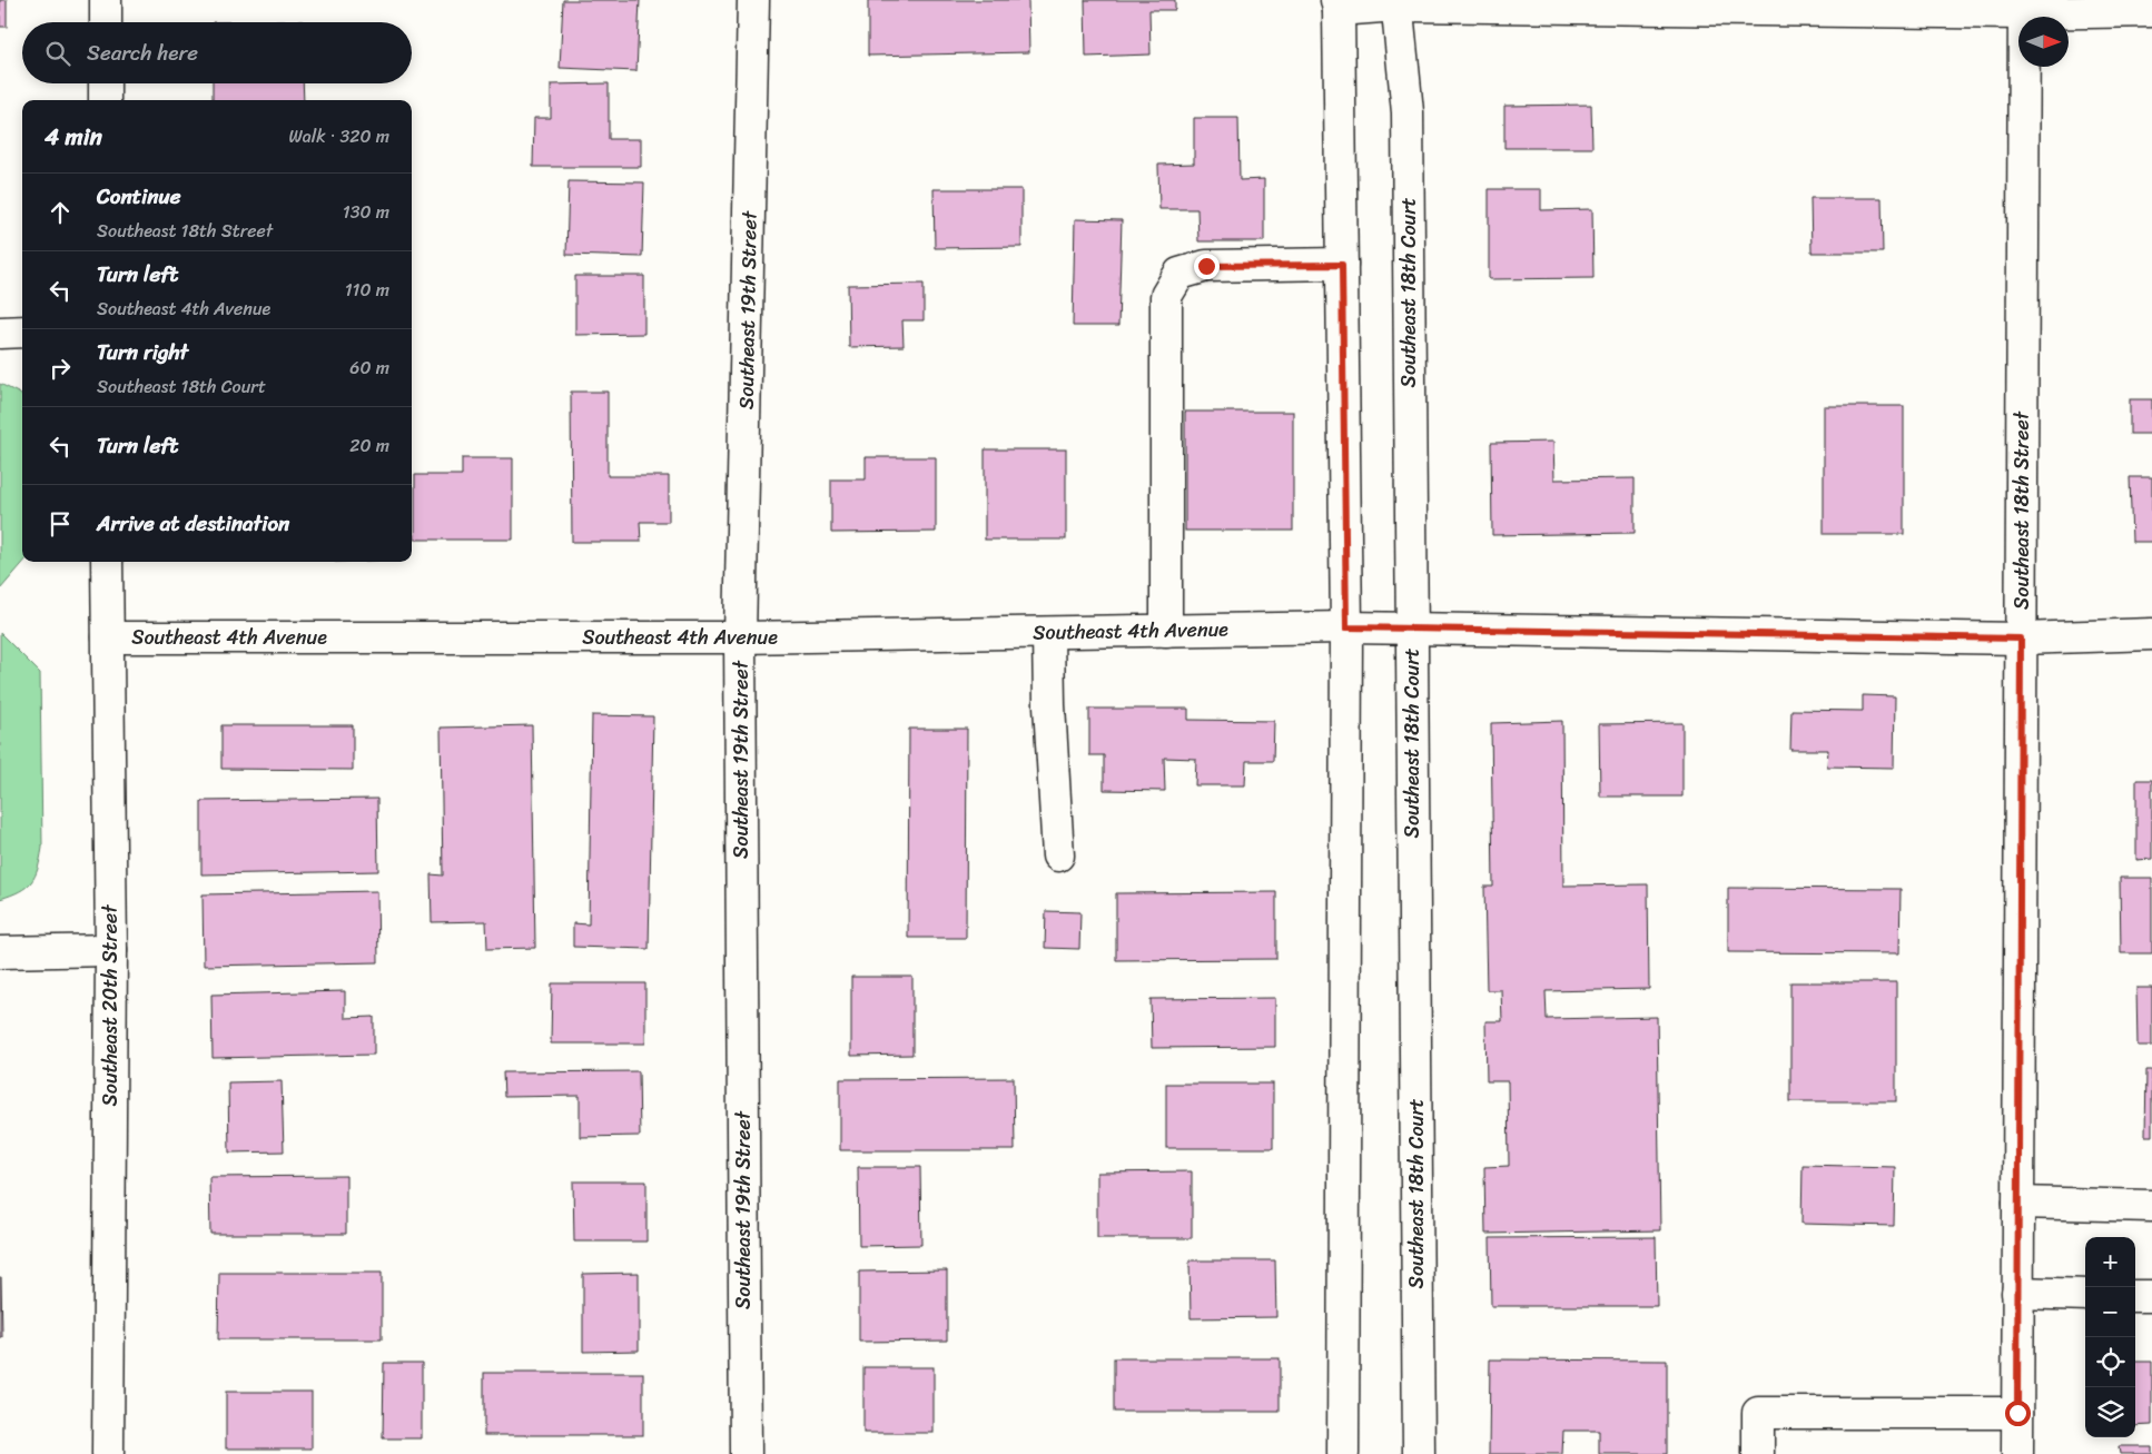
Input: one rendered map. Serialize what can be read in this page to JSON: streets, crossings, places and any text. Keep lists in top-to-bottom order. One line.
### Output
{"streets":{"street":["Southeast 18th Court","Southeast 19th Street","Southeast 18th Street","Southeast 4th Avenue","Southeast 20th Street"]},"crossings":[["Southeast 18th Court","Southeast 4th Avenue"],["Southeast 19th Street","Southeast 4th Avenue"],["Southeast 18th Street","Southeast 4th Avenue"],["Southeast 4th Avenue","Southeast 20th Street"]],"north":"right","page":{"search":"Search here","heading":["4 min","Walk · 320 m"],"list":[["Continue","Southeast 18th Street","130 m"],["Turn left","Southeast 4th Avenue","110 m"],["Turn right","Southeast 18th Court","60 m"],["Turn left","20 m"],"Arrive at destination"],"map_buttons":["+","−"]}}
